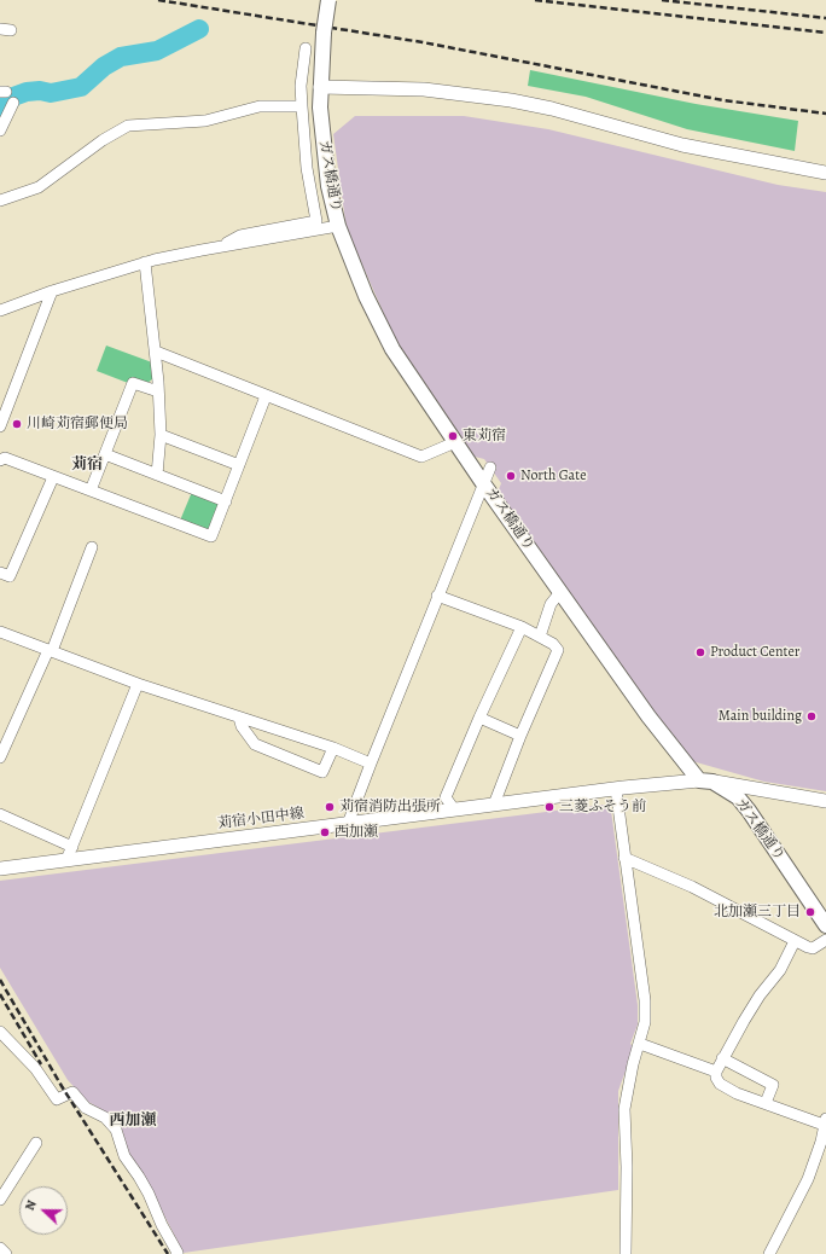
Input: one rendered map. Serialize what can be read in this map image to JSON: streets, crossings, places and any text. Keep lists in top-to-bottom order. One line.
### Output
{"streets":{"main road":["ガス橋通り"],"street":["苅宿小田中線"]},"crossings":[["ガス橋通り","苅宿小田中線"]],"districts":["苅宿","西加瀬"],"places":["川崎苅宿郵便局","東苅宿","North Gate","Product Center","Main building","苅宿消防出張所","三菱ふそう前","西加瀬","北加瀬三丁目"],"north":"left"}
